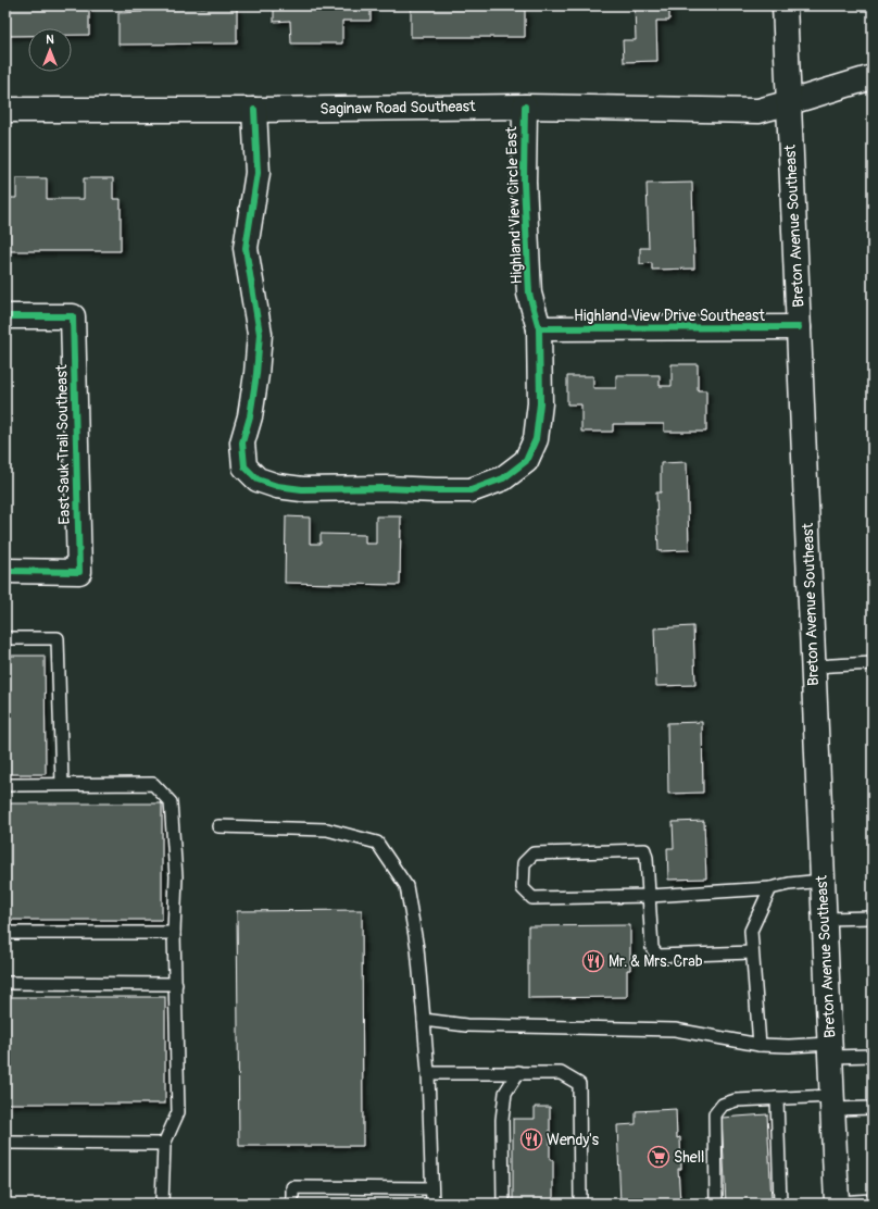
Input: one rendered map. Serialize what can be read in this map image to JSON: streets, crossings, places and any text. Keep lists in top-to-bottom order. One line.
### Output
{"streets":{"street":["Saginaw Road Southeast","Highland View Circle East","Breton Avenue Southeast","Highland View Drive Southeast","East Sauk Trail Southeast"]},"crossings":[["Saginaw Road Southeast","Highland View Circle East"],["Saginaw Road Southeast","Breton Avenue Southeast"],["Highland View Circle East","Highland View Drive Southeast"],["Breton Avenue Southeast","Highland View Drive Southeast"]],"places":{"restaurant":["Mr. & Mrs. Crab","Wendy's"],"supermarket":["Shell"]},"north":"top"}
